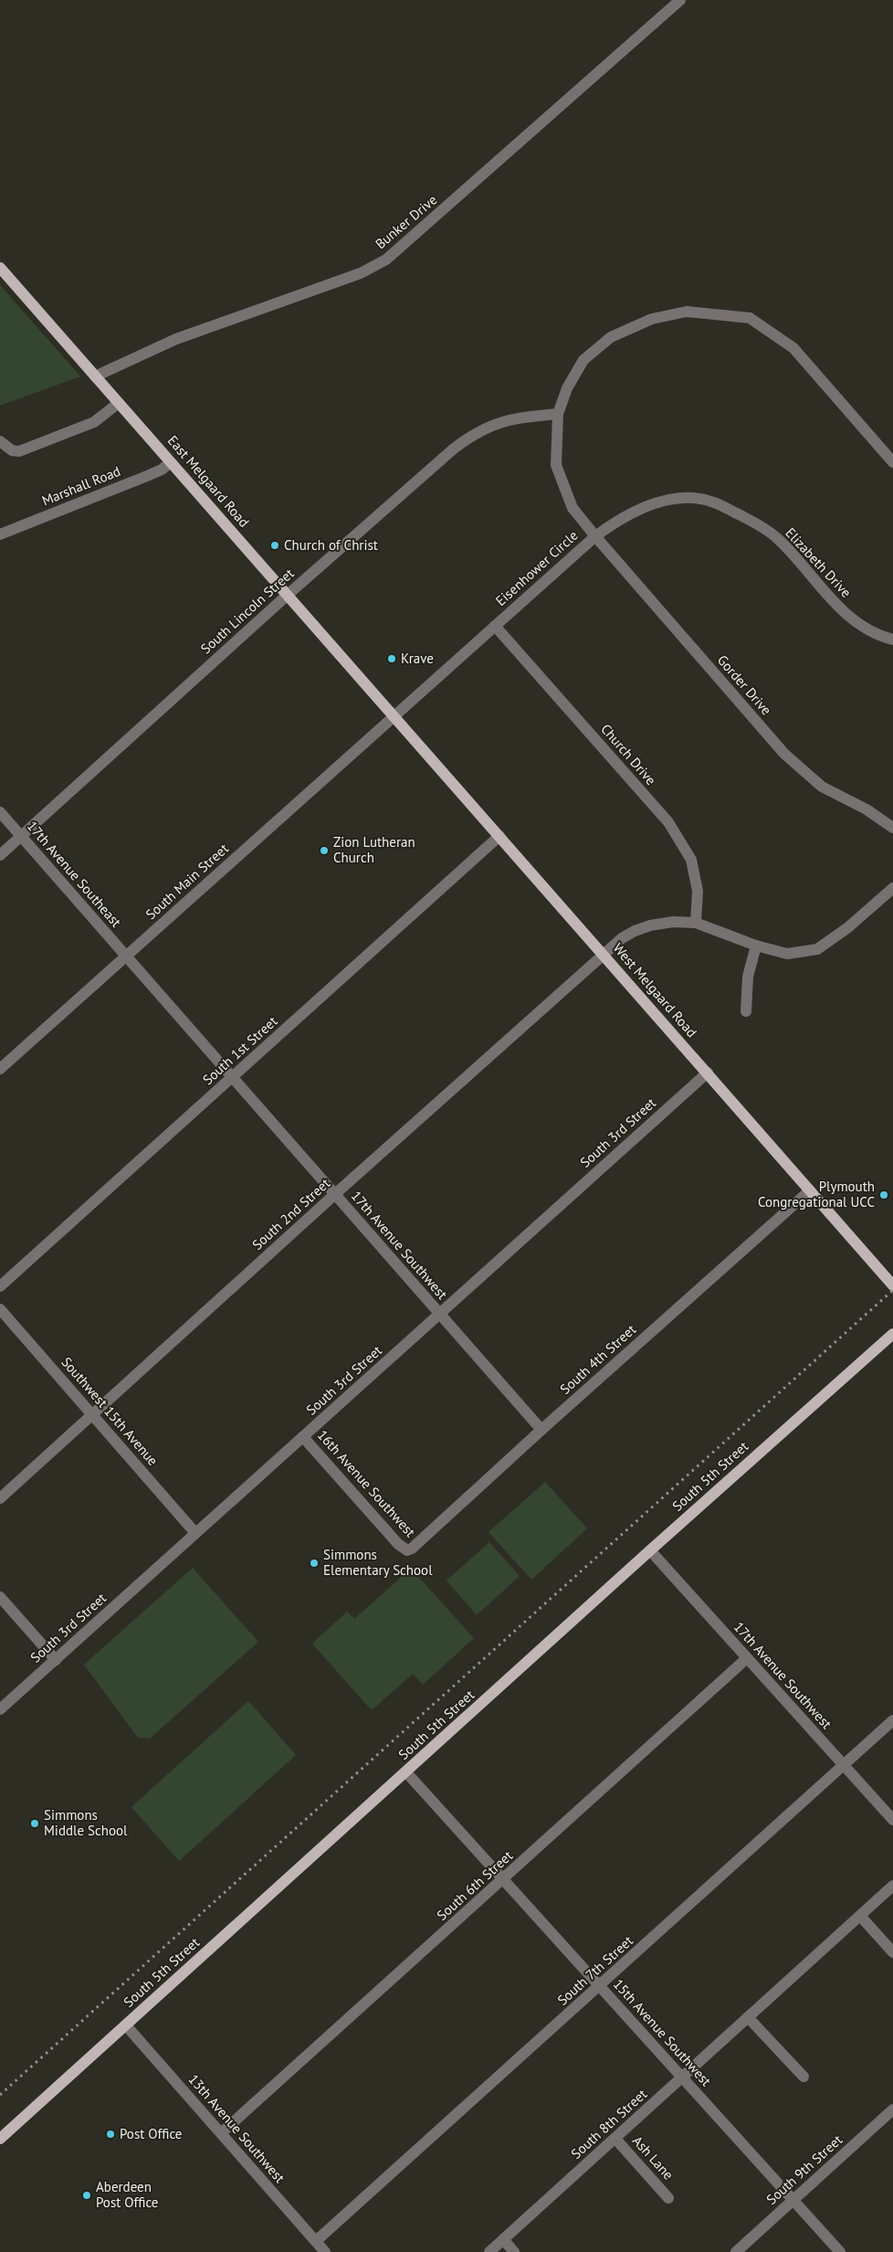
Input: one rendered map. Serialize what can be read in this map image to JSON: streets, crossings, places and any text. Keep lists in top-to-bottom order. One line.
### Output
{"streets":{"main road":["East Melgaard Road","West Melgaard Road","South 5th Street"],"street":["Bunker Drive","Marshall Road","Elizabeth Drive","Eisenhower Circle","South Lincoln Street","Gorder Drive","Church Drive","17th Avenue Southeast","South Main Street","South 1st Street","South 3rd Street","South 2nd Street","17th Avenue Southwest","South 4th Street","Southwest 15th Avenue","16th Avenue Southwest","South 6th Street","South 7th Street","15th Avenue Southwest","South 8th Street","13th Avenue Southwest","Ash Lane","South 9th Street"]},"crossings":[["Bunker Drive","East Melgaard Road"],["East Melgaard Road","Marshall Road"],["East Melgaard Road","Eisenhower Circle"],["East Melgaard Road","South Lincoln Street"],["East Melgaard Road","South Main Street"],["East Melgaard Road","West Melgaard Road"],["Elizabeth Drive","Eisenhower Circle"],["Elizabeth Drive","Gorder Drive"],["Eisenhower Circle","South Lincoln Street"],["Eisenhower Circle","Gorder Drive"],["Eisenhower Circle","Church Drive"],["Eisenhower Circle","South Main Street"],["Eisenhower Circle","West Melgaard Road"],["South Lincoln Street","17th Avenue Southeast"],["17th Avenue Southeast","South Main Street"],["17th Avenue Southeast","17th Avenue Southwest"],["South Main Street","West Melgaard Road"],["South Main Street","17th Avenue Southwest"],["West Melgaard Road","South 1st Street"],["West Melgaard Road","South 3rd Street"],["West Melgaard Road","South 2nd Street"],["West Melgaard Road","South 4th Street"],["South 1st Street","17th Avenue Southwest"],["South 3rd Street","17th Avenue Southwest"],["South 3rd Street","Southwest 15th Avenue"],["South 3rd Street","16th Avenue Southwest"],["South 2nd Street","17th Avenue Southwest"],["South 2nd Street","Southwest 15th Avenue"],["17th Avenue Southwest","South 4th Street"],["17th Avenue Southwest","South 5th Street"],["17th Avenue Southwest","South 6th Street"],["17th Avenue Southwest","South 7th Street"],["South 4th Street","16th Avenue Southwest"],["South 5th Street","15th Avenue Southwest"],["South 5th Street","13th Avenue Southwest"],["South 6th Street","15th Avenue Southwest"],["South 6th Street","13th Avenue Southwest"],["South 7th Street","15th Avenue Southwest"],["South 7th Street","13th Avenue Southwest"],["15th Avenue Southwest","South 8th Street"],["15th Avenue Southwest","South 9th Street"],["South 8th Street","Ash Lane"]],"places":["Church of Christ","Krave","Zion Lutheran Church","Plymouth Congregational UCC","Simmons Elementary School","Simmons Middle School","Post Office","Aberdeen Post Office"]}
